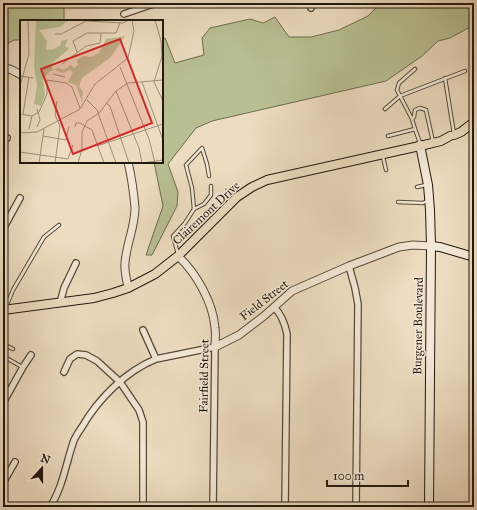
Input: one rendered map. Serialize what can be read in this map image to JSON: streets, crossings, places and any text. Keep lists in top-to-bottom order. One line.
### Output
{"streets":{"main road":["Clairemont Drive","Field Street","Burgener Boulevard"],"street":["Fairfield Street"]},"crossings":[["Clairemont Drive","Burgener Boulevard"],["Clairemont Drive","Fairfield Street"],["Field Street","Burgener Boulevard"],["Field Street","Fairfield Street"]],"scale_bar":"100 m","north":"top"}
